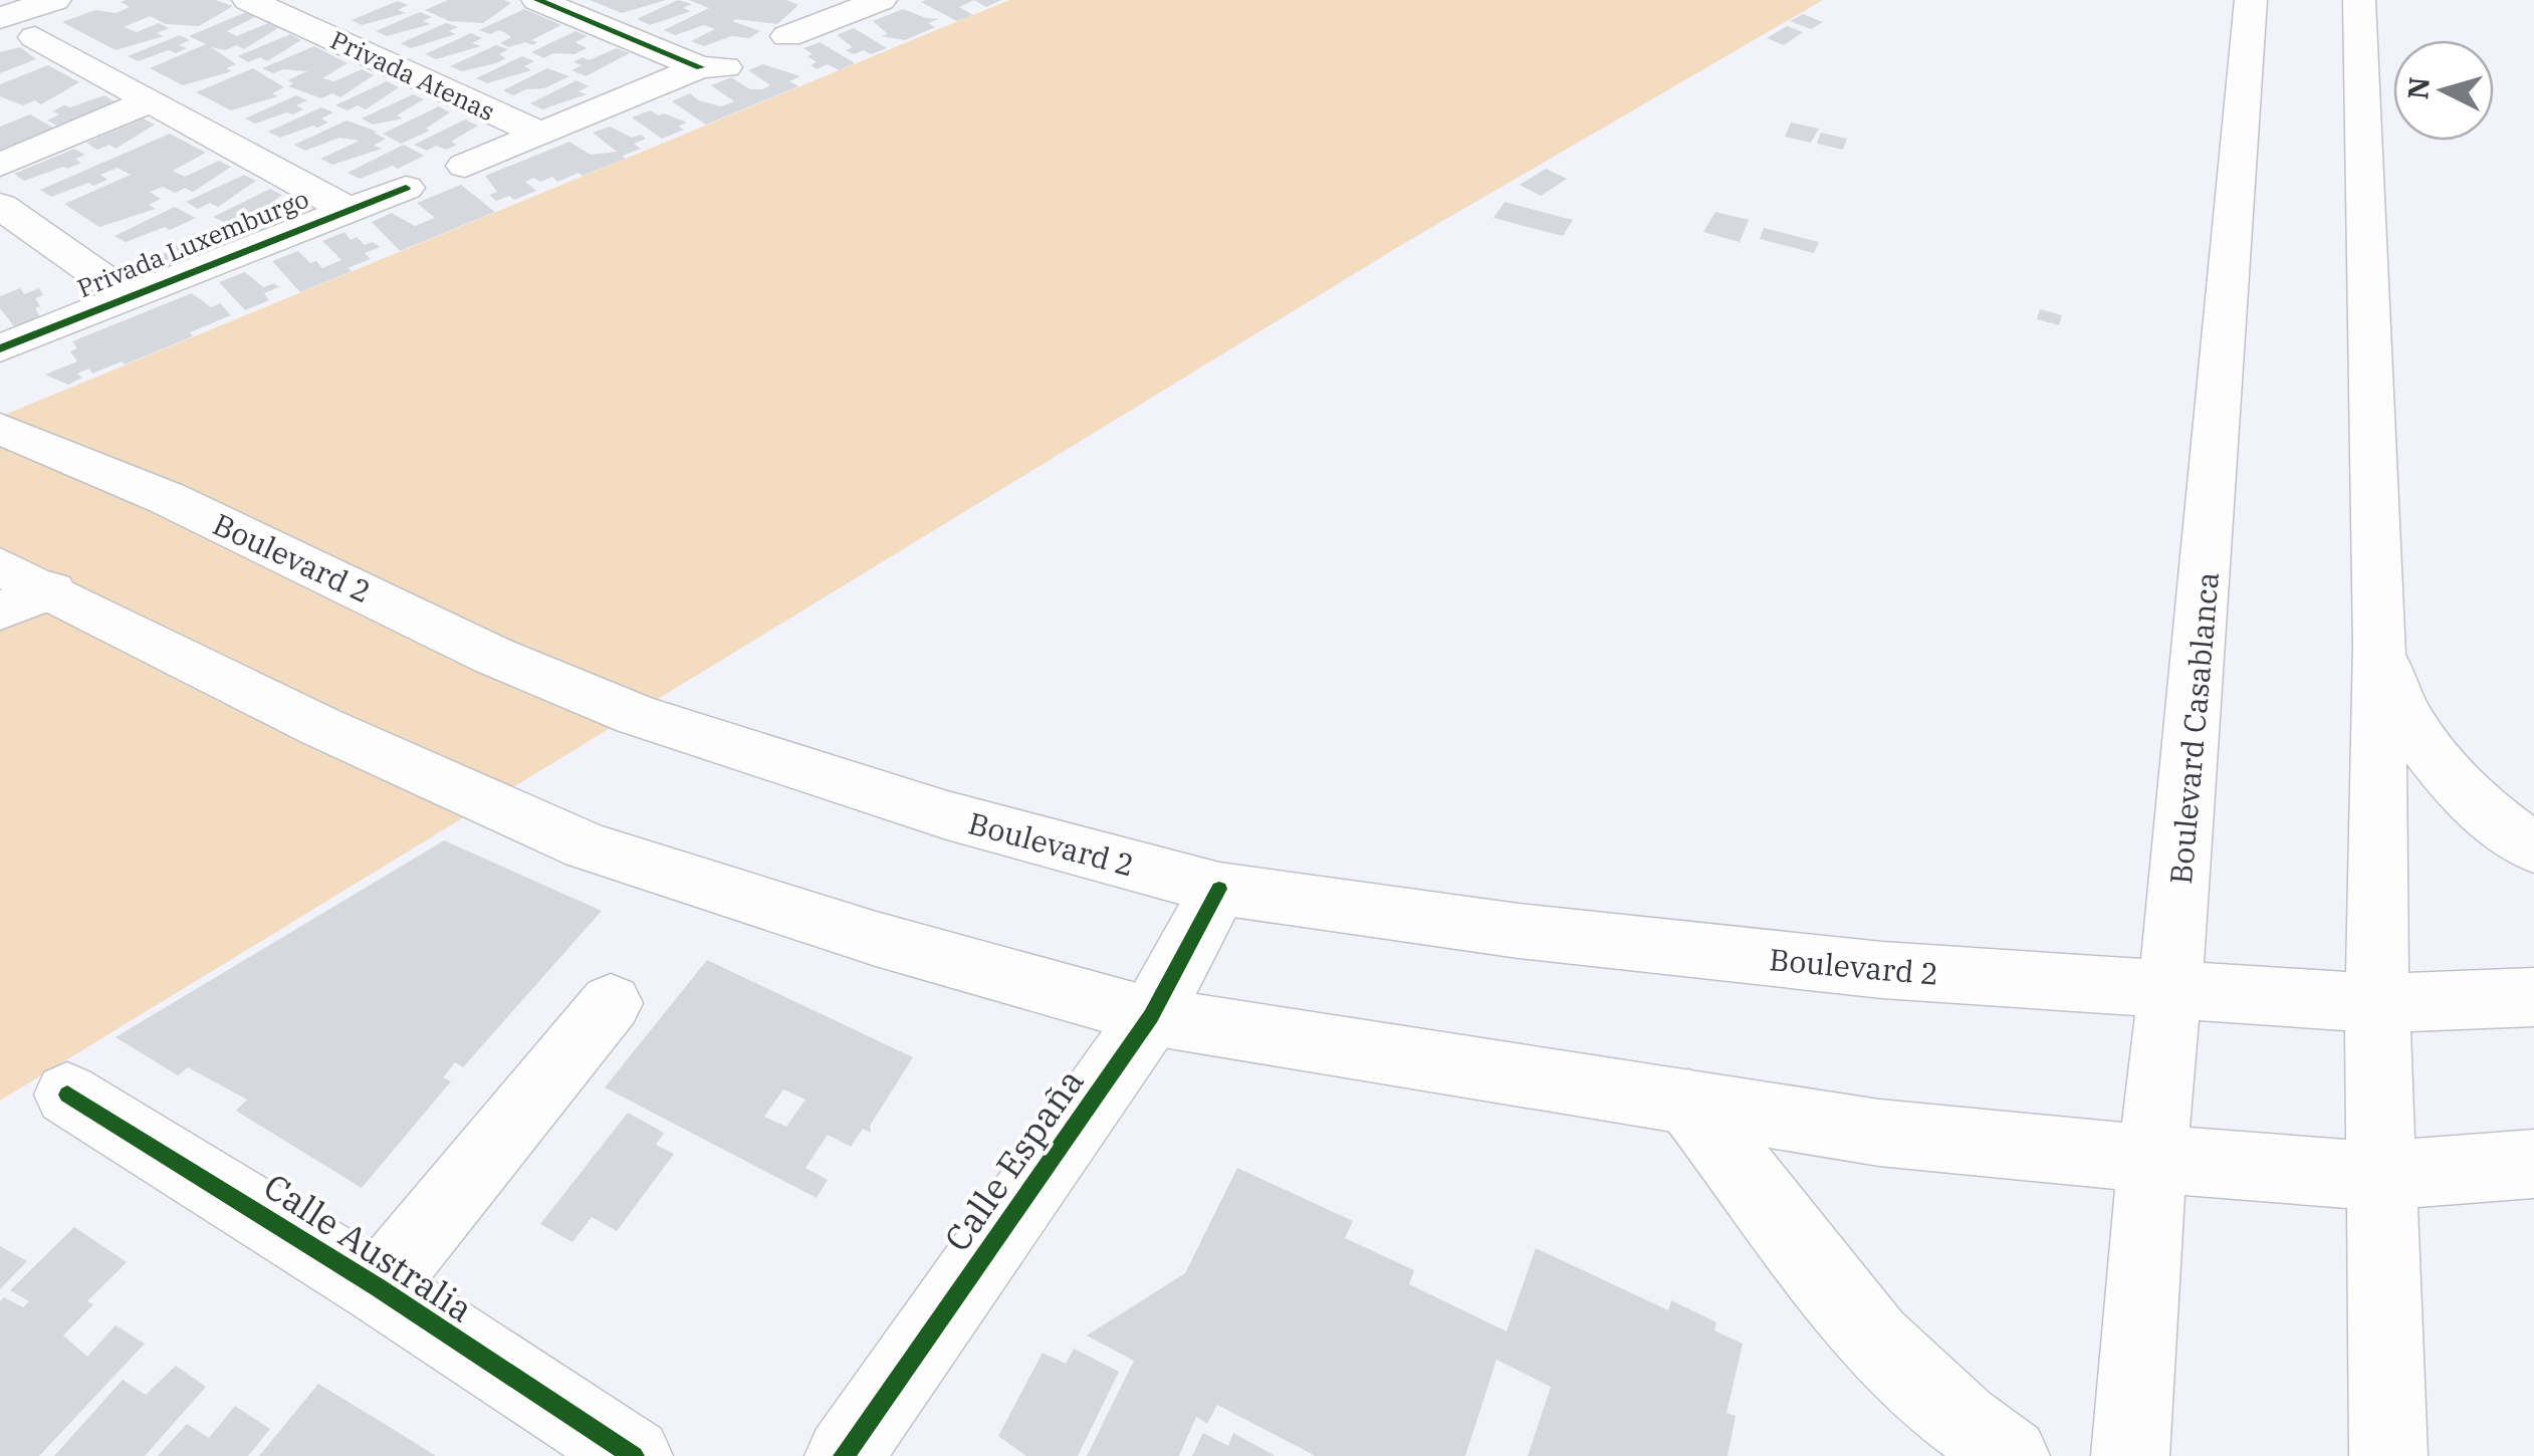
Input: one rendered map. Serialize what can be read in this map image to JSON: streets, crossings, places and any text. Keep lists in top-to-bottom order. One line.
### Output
{"streets":{"main road":["Privada Atenas","Privada Luxemburgo","Boulevard 2","Boulevard Casablanca","Calle España","Calle Australia"]},"crossings":[["Boulevard 2","Boulevard Casablanca"],["Boulevard 2","Calle España"]],"north":"left"}
